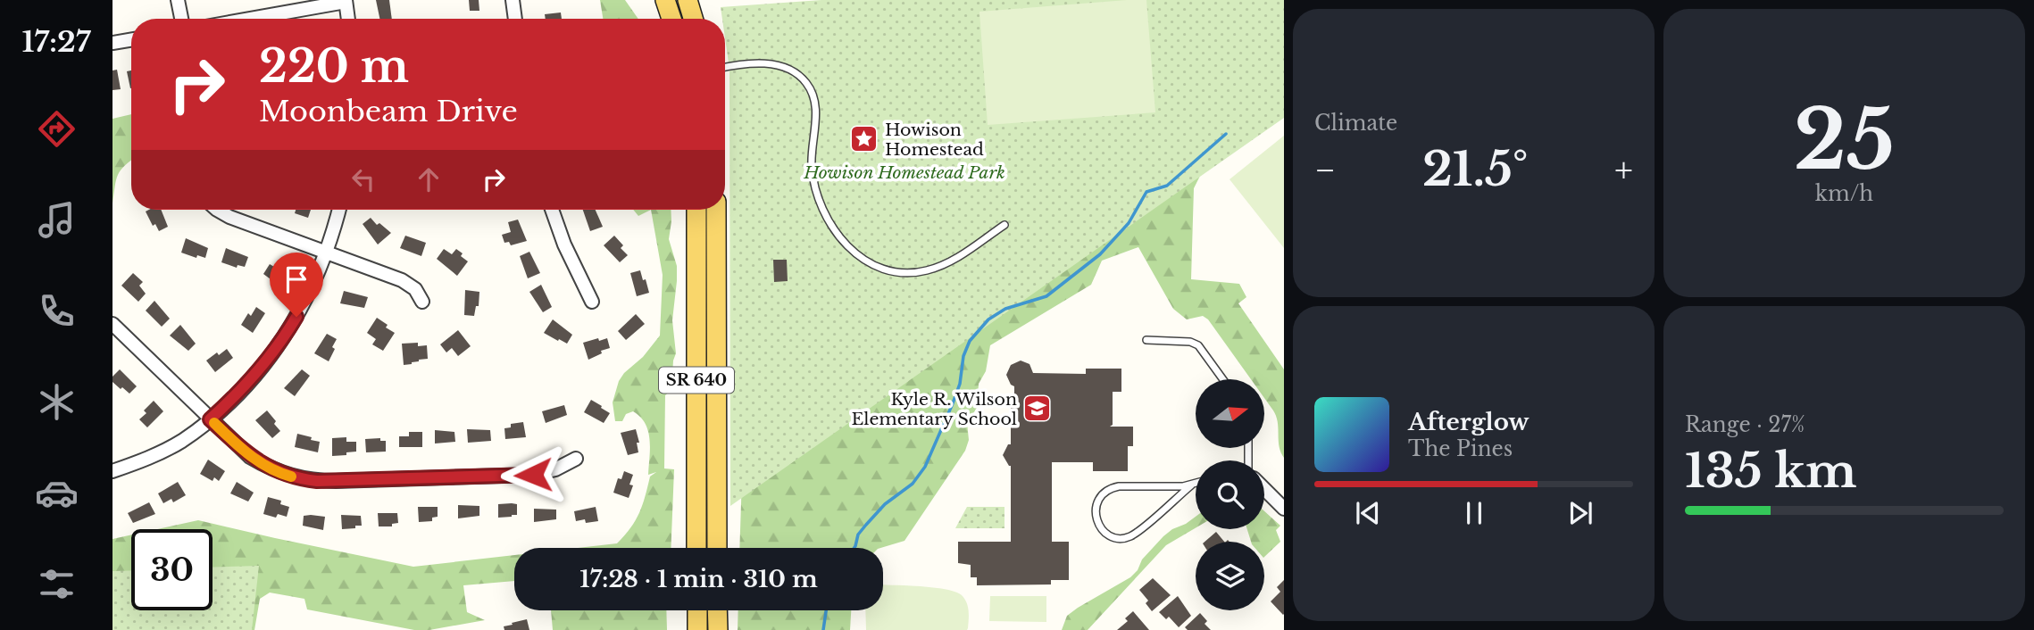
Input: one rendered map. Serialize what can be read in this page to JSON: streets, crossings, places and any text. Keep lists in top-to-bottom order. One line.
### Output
{"streets":{"main road":["SR 640"]},"parks":["Howison Homestead Park"],"places":{"place":["Howison Homestead"],"school or university":["Kyle R. Wilson Elementary School"]},"north":"right","page":{"tabs":"17:27","tile":["Climate",["25","km/h"],["Range · 27%","135 km"]],"turn":["220 m","Moonbeam Drive"],"heat":["−","21.5°","+"],"song":["Afterglow","The Pines"],"limit":"30","trip":"17:28 · 1 min · 310 m"}}
